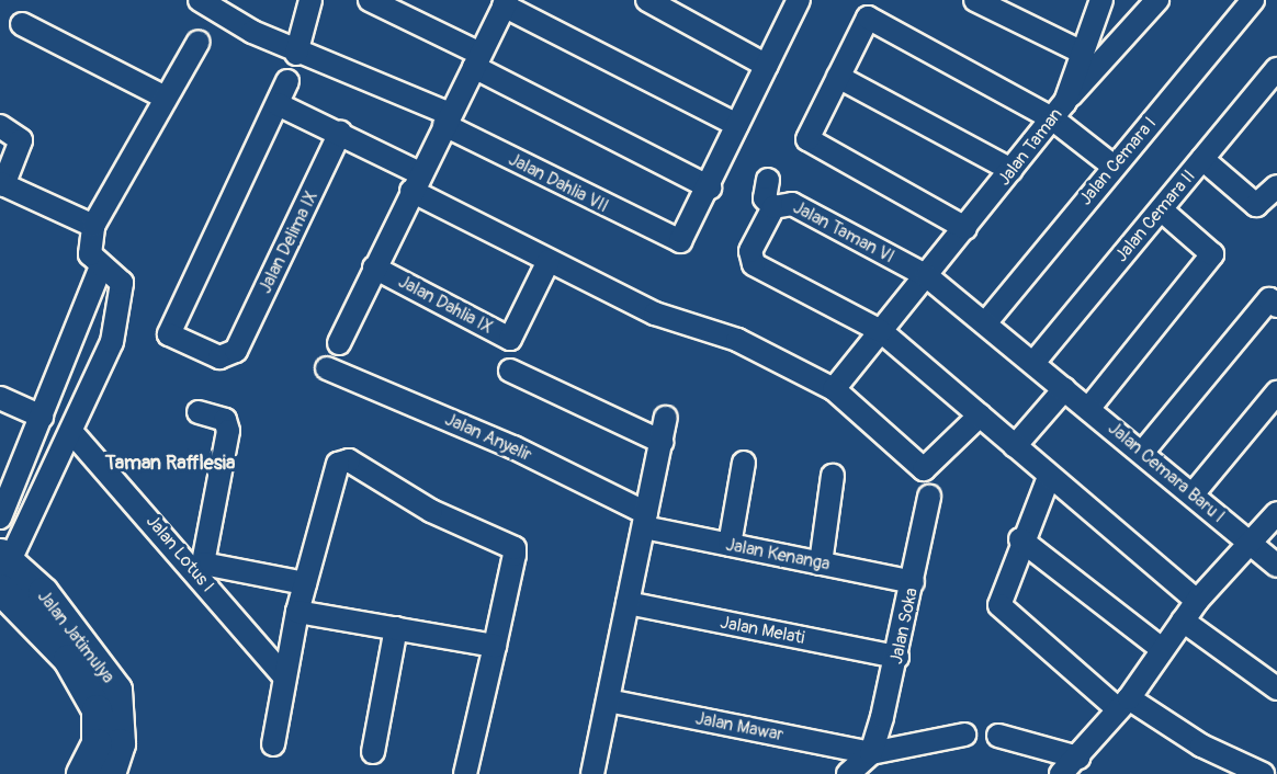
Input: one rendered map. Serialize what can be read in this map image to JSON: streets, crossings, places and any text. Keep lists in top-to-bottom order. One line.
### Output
{"streets":{"main road":["Jalan Jatimulya"],"street":["Jalan Taman","Jalan Cemara I","Jalan Dahlia VII","Jalan Cemara II","Jalan Taman VI","Jalan Delima IX","Jalan Dahlia IX","Jalan Anyelir","Jalan Cemara Baru I","Jalan Lotus I","Jalan Kenanga","Jalan Soka","Jalan Melati","Jalan Mawar"]},"crossings":[["Jalan Taman","Jalan Taman VI"],["Jalan Taman","Jalan Cemara Baru I"],["Jalan Cemara I","Jalan Cemara Baru I"],["Jalan Cemara II","Jalan Cemara Baru I"],["Jalan Taman VI","Jalan Cemara Baru I"],["Jalan Anyelir","Jalan Kenanga"],["Jalan Kenanga","Jalan Soka"],["Jalan Soka","Jalan Melati"],["Jalan Soka","Jalan Mawar"]],"districts":["Taman Rafflesia"]}
